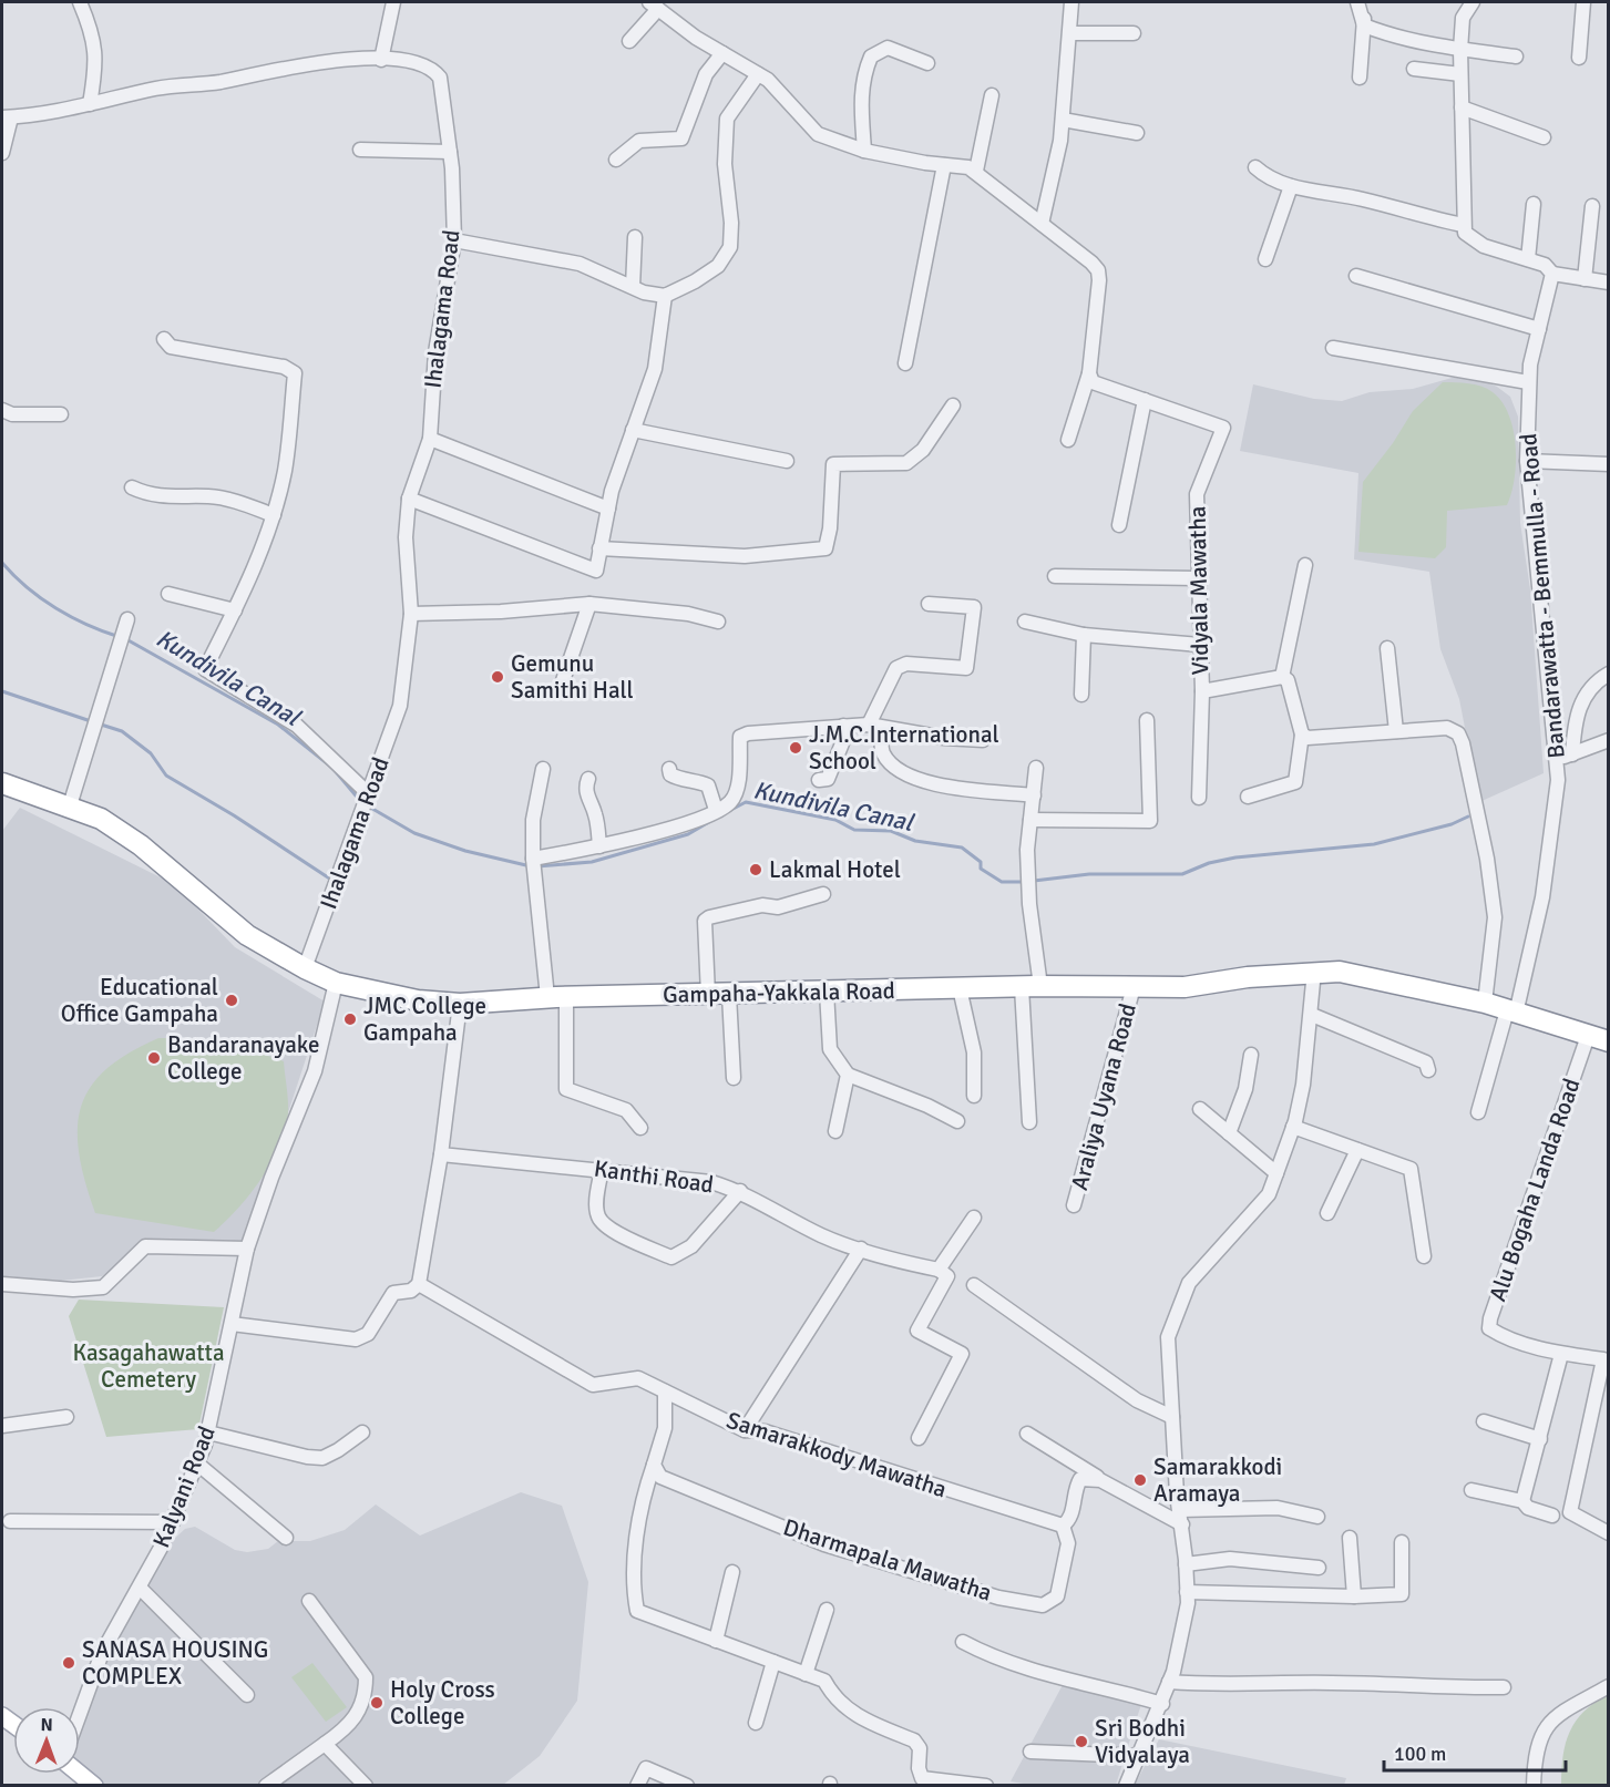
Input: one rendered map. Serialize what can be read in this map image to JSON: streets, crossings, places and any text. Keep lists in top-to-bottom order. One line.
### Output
{"streets":{"highway":["Gampaha-Yakkala Road"],"street":["Ihalagama Road","Vidyala Mawatha","Bandarawatta - Bemmulla - Road","Araliya Uyana Road","Kanthi Road","Alu Bogaha Landa Road","Samarakkody Mawatha","Kalyani Road","Dharmapala Mawatha"]},"crossings":[["Ihalagama Road","Gampaha-Yakkala Road"],["Bandarawatta - Bemmulla - Road","Gampaha-Yakkala Road"],["Gampaha-Yakkala Road","Araliya Uyana Road"],["Gampaha-Yakkala Road","Alu Bogaha Landa Road"],["Gampaha-Yakkala Road","Kalyani Road"],["Samarakkody Mawatha","Dharmapala Mawatha"]],"water":["Kundivila Canal"],"parks":["Kasagahawatta Cemetery"],"places":["Gemunu Samithi Hall","J.M.C.International School","Lakmal Hotel","Educational Office Gampaha","JMC College Gampaha","Bandaranayake College","Samarakkodi Aramaya","SANASA HOUSING COMPLEX","Holy Cross College","Sri Bodhi Vidyalaya"],"scale_bar":"100 m","north":"top"}
